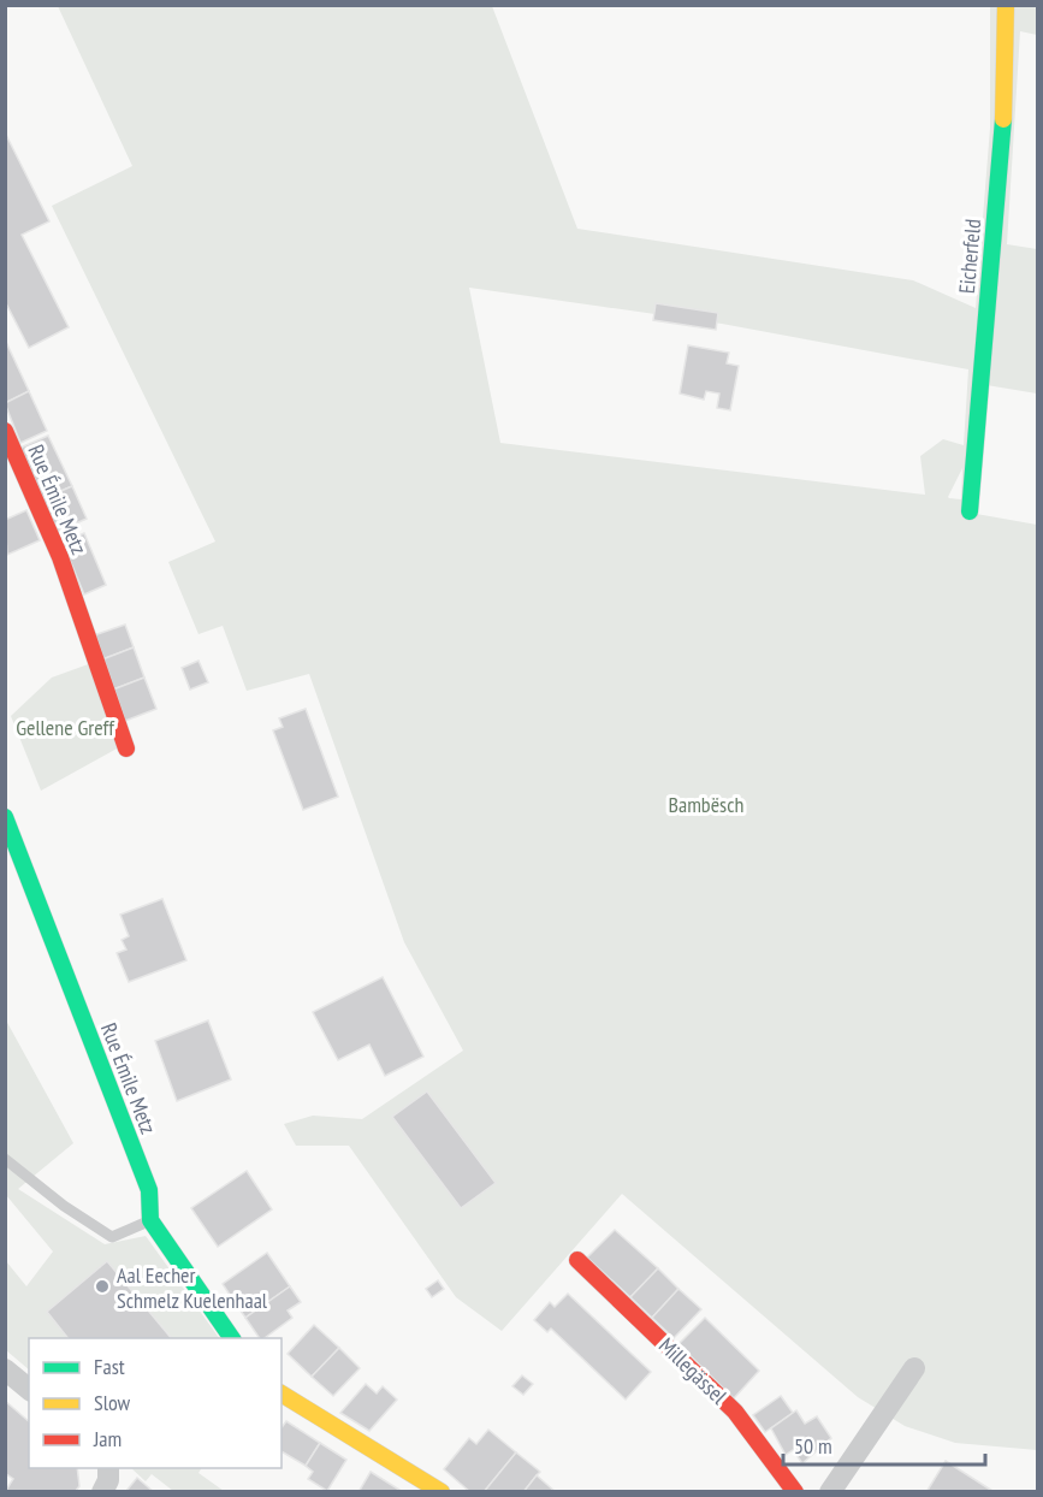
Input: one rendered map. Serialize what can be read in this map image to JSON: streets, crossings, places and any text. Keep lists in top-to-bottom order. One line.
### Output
{"streets":{"street":["Eicherfeld","Rue Émile Metz","Millegässel"]},"parks":["Gellene Greff","Bambësch"],"places":["Aal Eecher Schmelz Kuelenhaal"],"legend":["Fast","Slow","Jam"],"scale_bar":"50 m"}
